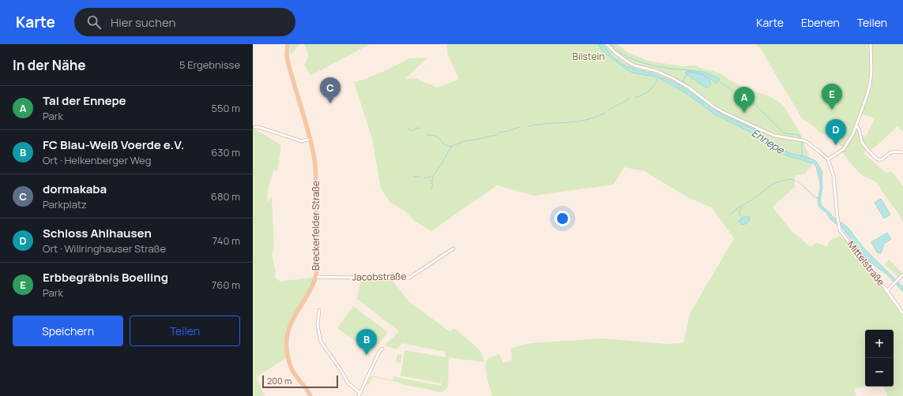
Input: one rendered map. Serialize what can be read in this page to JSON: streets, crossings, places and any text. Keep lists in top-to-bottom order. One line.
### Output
{"streets":{"main road":["Breckerfelder Straße"],"street":["Mittelstraße","Jacobstraße"]},"crossings":[["Breckerfelder Straße","Jacobstraße"]],"water":["Ennepe"],"parks":["Bilstein"],"scale_bar":"200 m","page":{"header":"Karte","search":"Hier suchen","nav":["Karte","Ebenen","Teilen"],"heading":["In der Nähe","5 Ergebnisse"],"pins":["C","E","A","D","B"],"list":[{"mark":"A","name":"Tal der Ennepe","note":"Park","value":"550 m"},{"mark":"B","name":"FC Blau-Weiß Voerde e.V.","note":"Ort · Helkenberger Weg","value":"630 m"},{"mark":"C","name":"dormakaba","note":"Parkplatz","value":"680 m"},{"mark":"D","name":"Schloss Ahlhausen","note":"Ort · Willringhauser Straße","value":"740 m"},{"mark":"E","name":"Erbbegräbnis Boelling","note":"Park","value":"760 m"}],"buttons":["Speichern","Teilen"],"map_buttons":["+","−"],"scale":"200 m"}}
